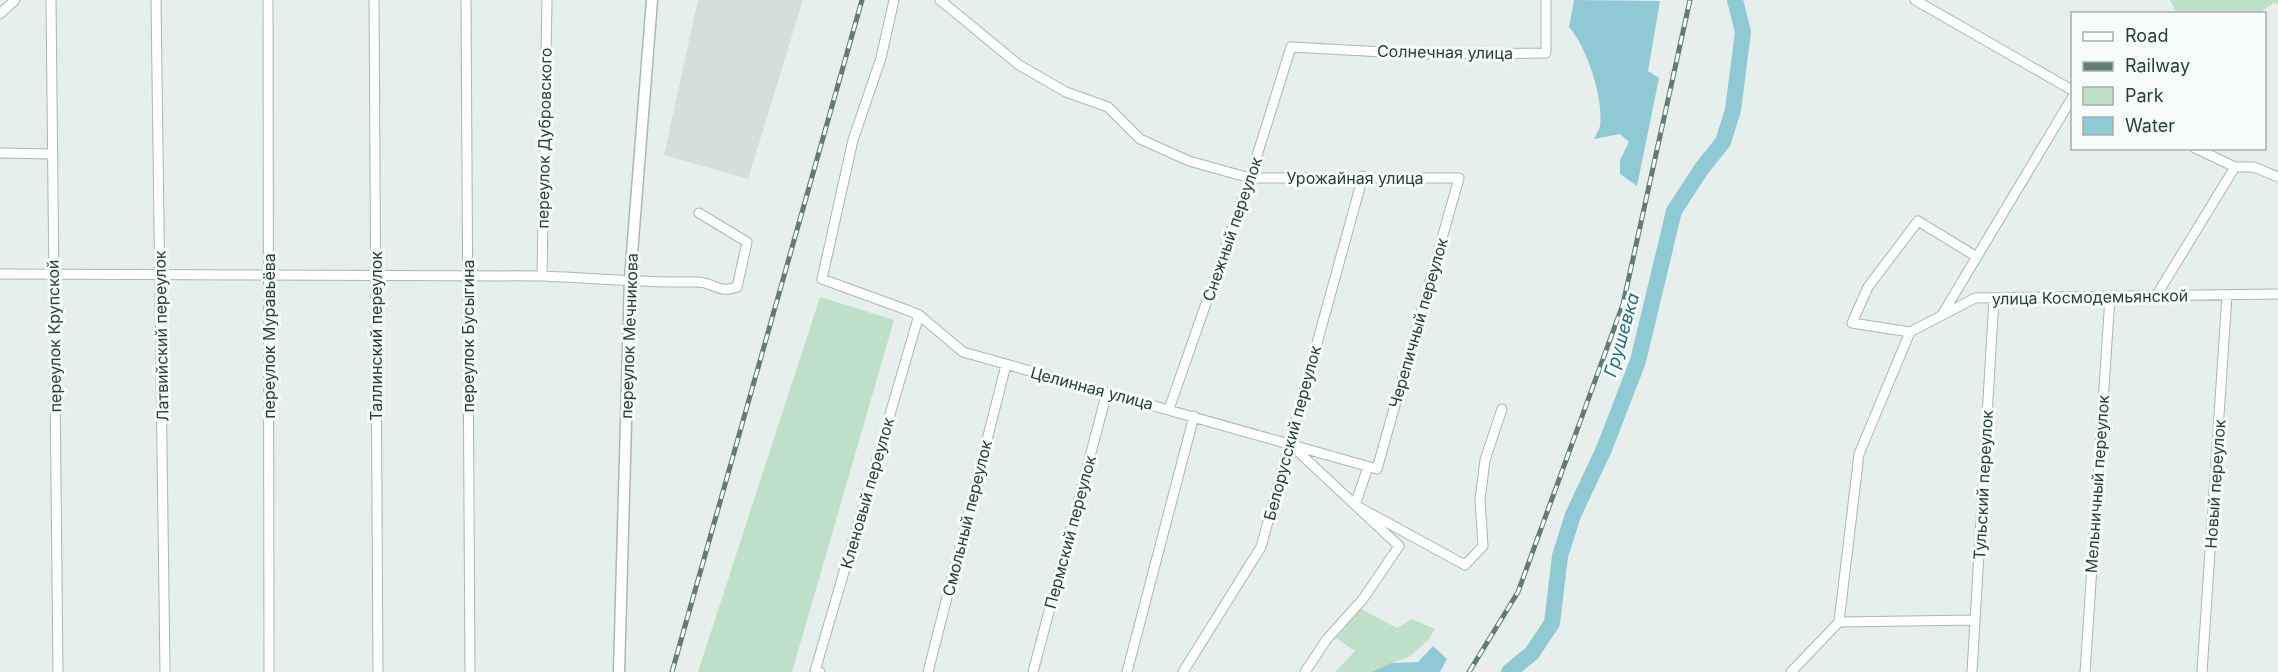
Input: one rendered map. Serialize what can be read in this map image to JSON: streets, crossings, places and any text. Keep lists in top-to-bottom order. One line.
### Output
{"streets":{"street":["Солнечная улица","переулок Дубровского","Урожайная улица","Снежный переулок","улица Космодемьянской","Черепичный переулок","переулок Крупской","Латвийский переулок","переулок Муравьёва","Таллинский переулок","переулок Бусыгина","переулок Мечникова","Целинная улица","Белорусский переулок","Мельничный переулок","Новый переулок","Тульский переулок","Кленовый переулок","Смольный переулок","Пермский переулок"]},"crossings":[["Солнечная улица","Снежный переулок"],["Урожайная улица","Снежный переулок"],["Урожайная улица","Черепичный переулок"],["Урожайная улица","Белорусский переулок"],["Снежный переулок","Целинная улица"],["улица Космодемьянской","Мельничный переулок"],["улица Космодемьянской","Новый переулок"],["улица Космодемьянской","Тульский переулок"],["Черепичный переулок","Целинная улица"],["Целинная улица","Белорусский переулок"],["Целинная улица","Кленовый переулок"],["Целинная улица","Смольный переулок"],["Целинная улица","Пермский переулок"]],"water":["Грушевка"],"legend":["Road","Railway","Park","Water"]}
